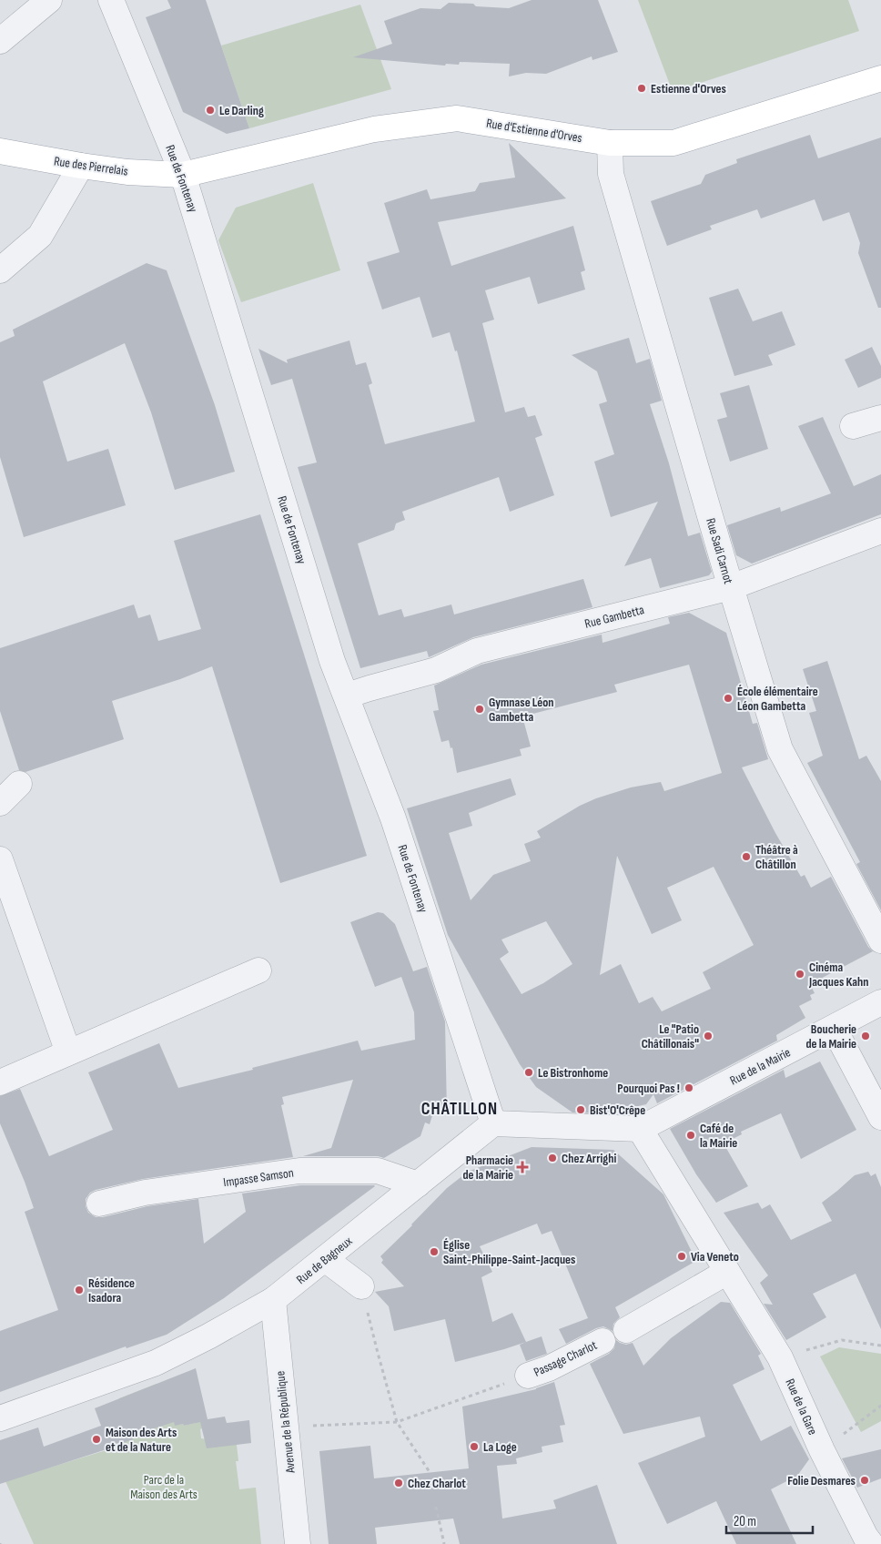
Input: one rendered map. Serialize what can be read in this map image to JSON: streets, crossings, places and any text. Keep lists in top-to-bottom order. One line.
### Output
{"streets":{"main road":["Rue d'Estienne d'Orves","Rue des Pierrelais"],"street":["Rue de Fontenay","Rue Sadi Carnot","Rue Gambetta","Rue de la Mairie","Impasse Samson","Rue de Bagneux","Passage Charlot","Rue de la Gare","Avenue de la République"]},"crossings":[["Rue d'Estienne d'Orves","Rue des Pierrelais"],["Rue d'Estienne d'Orves","Rue de Fontenay"],["Rue d'Estienne d'Orves","Rue Sadi Carnot"],["Rue des Pierrelais","Rue de Fontenay"],["Rue de Fontenay","Rue Gambetta"],["Rue de Fontenay","Rue de Bagneux"],["Rue Sadi Carnot","Rue Gambetta"],["Rue de la Mairie","Rue de la Gare"],["Impasse Samson","Rue de Bagneux"],["Rue de Bagneux","Avenue de la République"]],"districts":["CHÂTILLON"],"parks":["Parc de la Maison des Arts"],"places":{"other":["Estienne d'Orves","Le Darling","École élémentaire Léon Gambetta","Gymnase Léon Gambetta","Théâtre à Châtillon","Cinéma Jacques Kahn","Le \"Patio Châtillonais\"","Boucherie de la Mairie","Le Bistronhome","Pourquoi Pas !","Bist'O'Crêpe","Café de la Mairie","Chez Arrighi","Église Saint-Philippe-Saint-Jacques","Via Veneto","Résidence Isadora","Maison des Arts et de la Nature","La Loge","Folie Desmares","Chez Charlot"],"health":["Pharmacie de la Mairie"]},"scale_bar":"20 m"}
